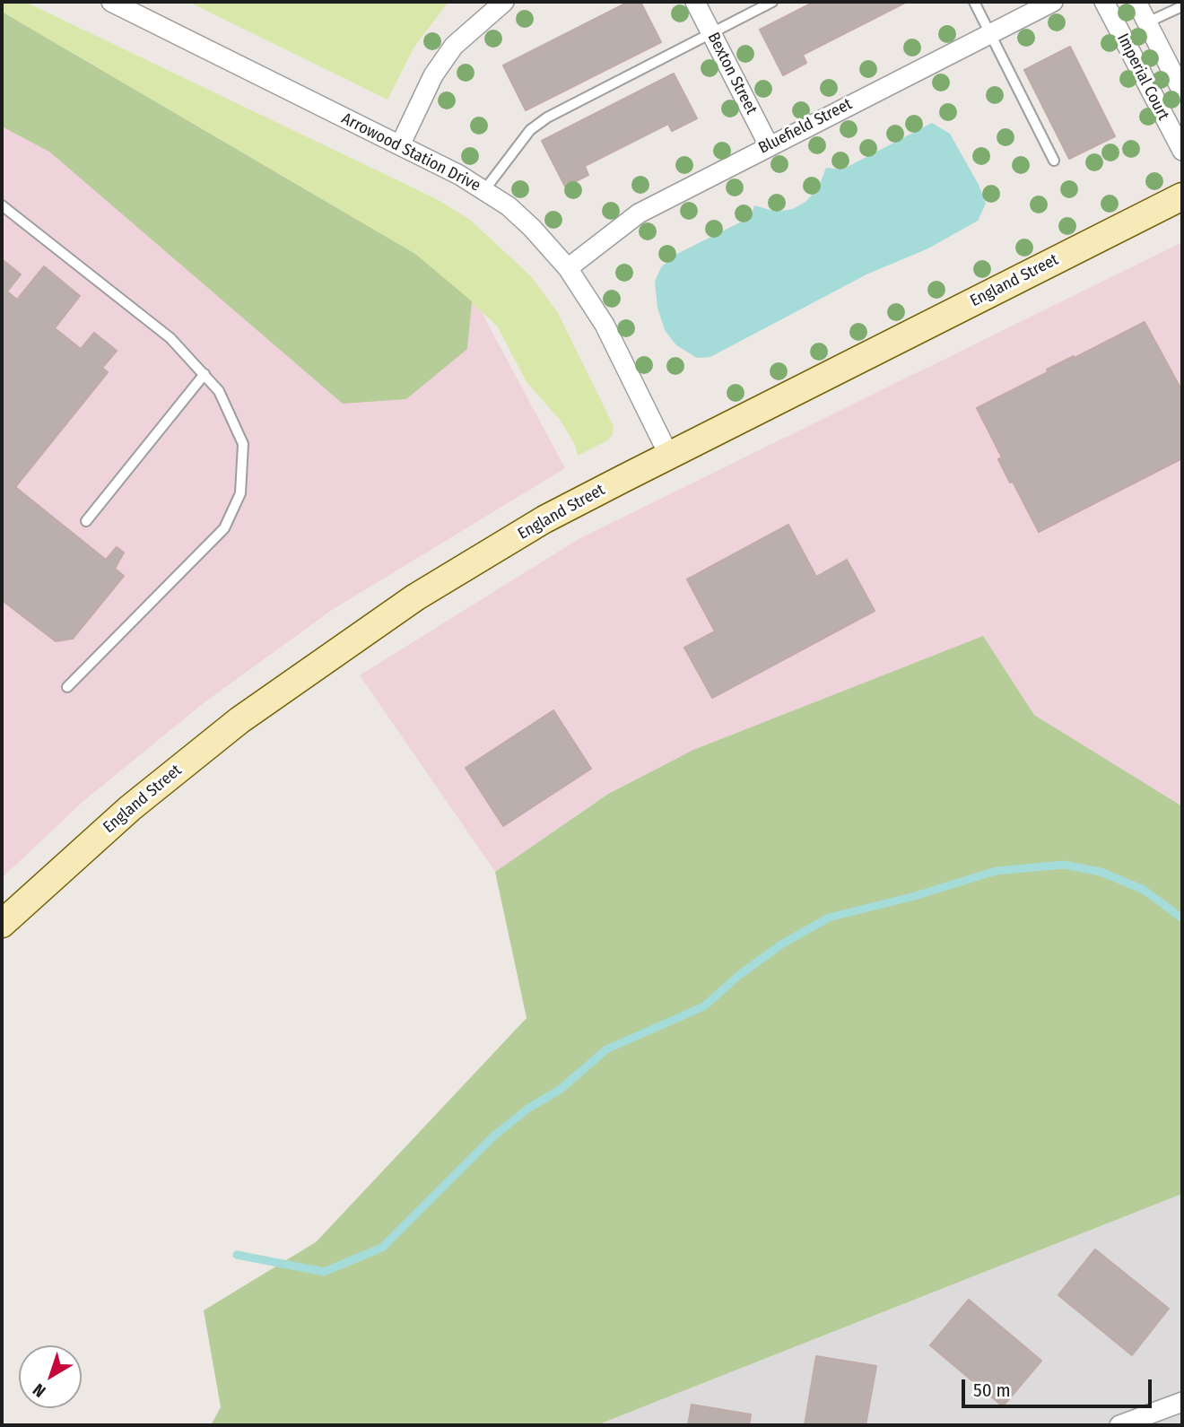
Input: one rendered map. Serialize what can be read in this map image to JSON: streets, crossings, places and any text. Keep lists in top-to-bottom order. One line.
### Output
{"streets":{"street":["Bexton Street","Imperial Court","Bluefield Street","Arrowood Station Drive","England Street"]},"crossings":[["Bexton Street","Bluefield Street"],["Bluefield Street","Arrowood Station Drive"],["Arrowood Station Drive","England Street"]],"scale_bar":"50 m","north":"bottom left"}
